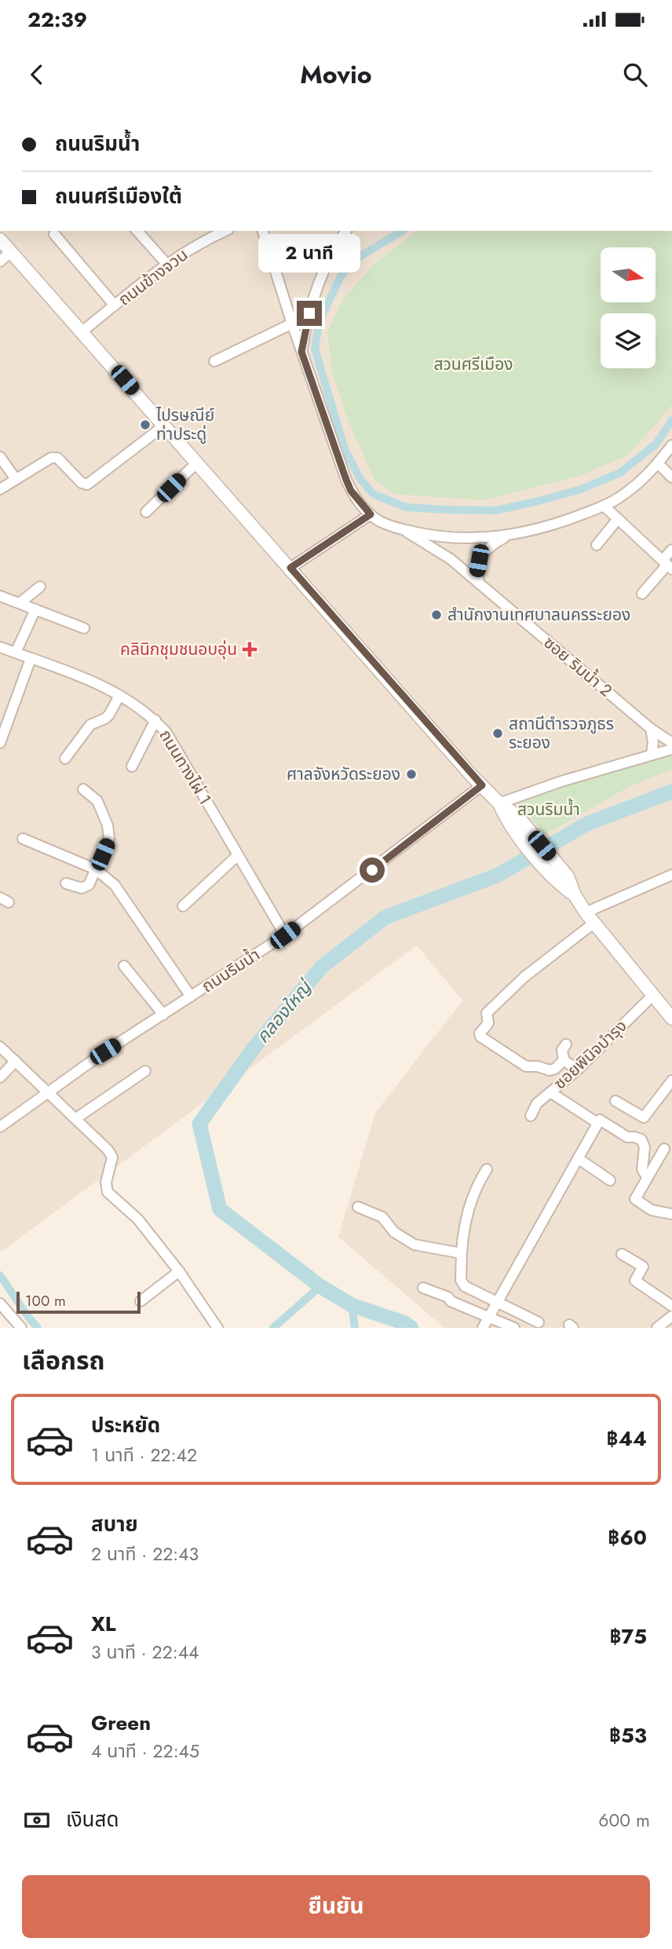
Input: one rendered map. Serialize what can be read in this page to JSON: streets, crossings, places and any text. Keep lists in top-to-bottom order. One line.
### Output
{"streets":{"street":["ถนนข้างจวน","ซอย ริมน้ำ 2","ถนนทางไผ่ 1","ถนนริมน้ำ","ซอยพินิจบำรุง"]},"crossings":[["ถนนทางไผ่ 1","ถนนริมน้ำ"]],"water":["คลองใหญ่"],"parks":["สวนศรีเมือง","สวนริมน้ำ"],"places":{"other":["ไปรษณีย์ ท่าประดู่","สำนักงานเทศบาลนครระยอง","สถานีตำรวจภูธร ระยอง","ศาลจังหวัดระยอง"],"health":["คลินิกชุมชนอบอุ่น"]},"scale_bar":"100 m","north":"right","page":{"status":"22:39","header":"Movio","banner":["ถนนริมน้ำ","ถนนศรีเมืองใต้"],"bubble":"2 นาที","scale":"100 m","heading":"เลือกรถ","list":[{"name":"ประหยัด","note":"1 นาที · 22:42","value":"฿44"},{"name":"สบาย","note":"2 นาที · 22:43","value":"฿60"},{"name":"XL","note":"3 นาที · 22:44","value":"฿75"},{"name":"Green","note":"4 นาที · 22:45","value":"฿53"}],"pay":["เงินสด","600 m"],"buttons":"ยืนยัน"}}
